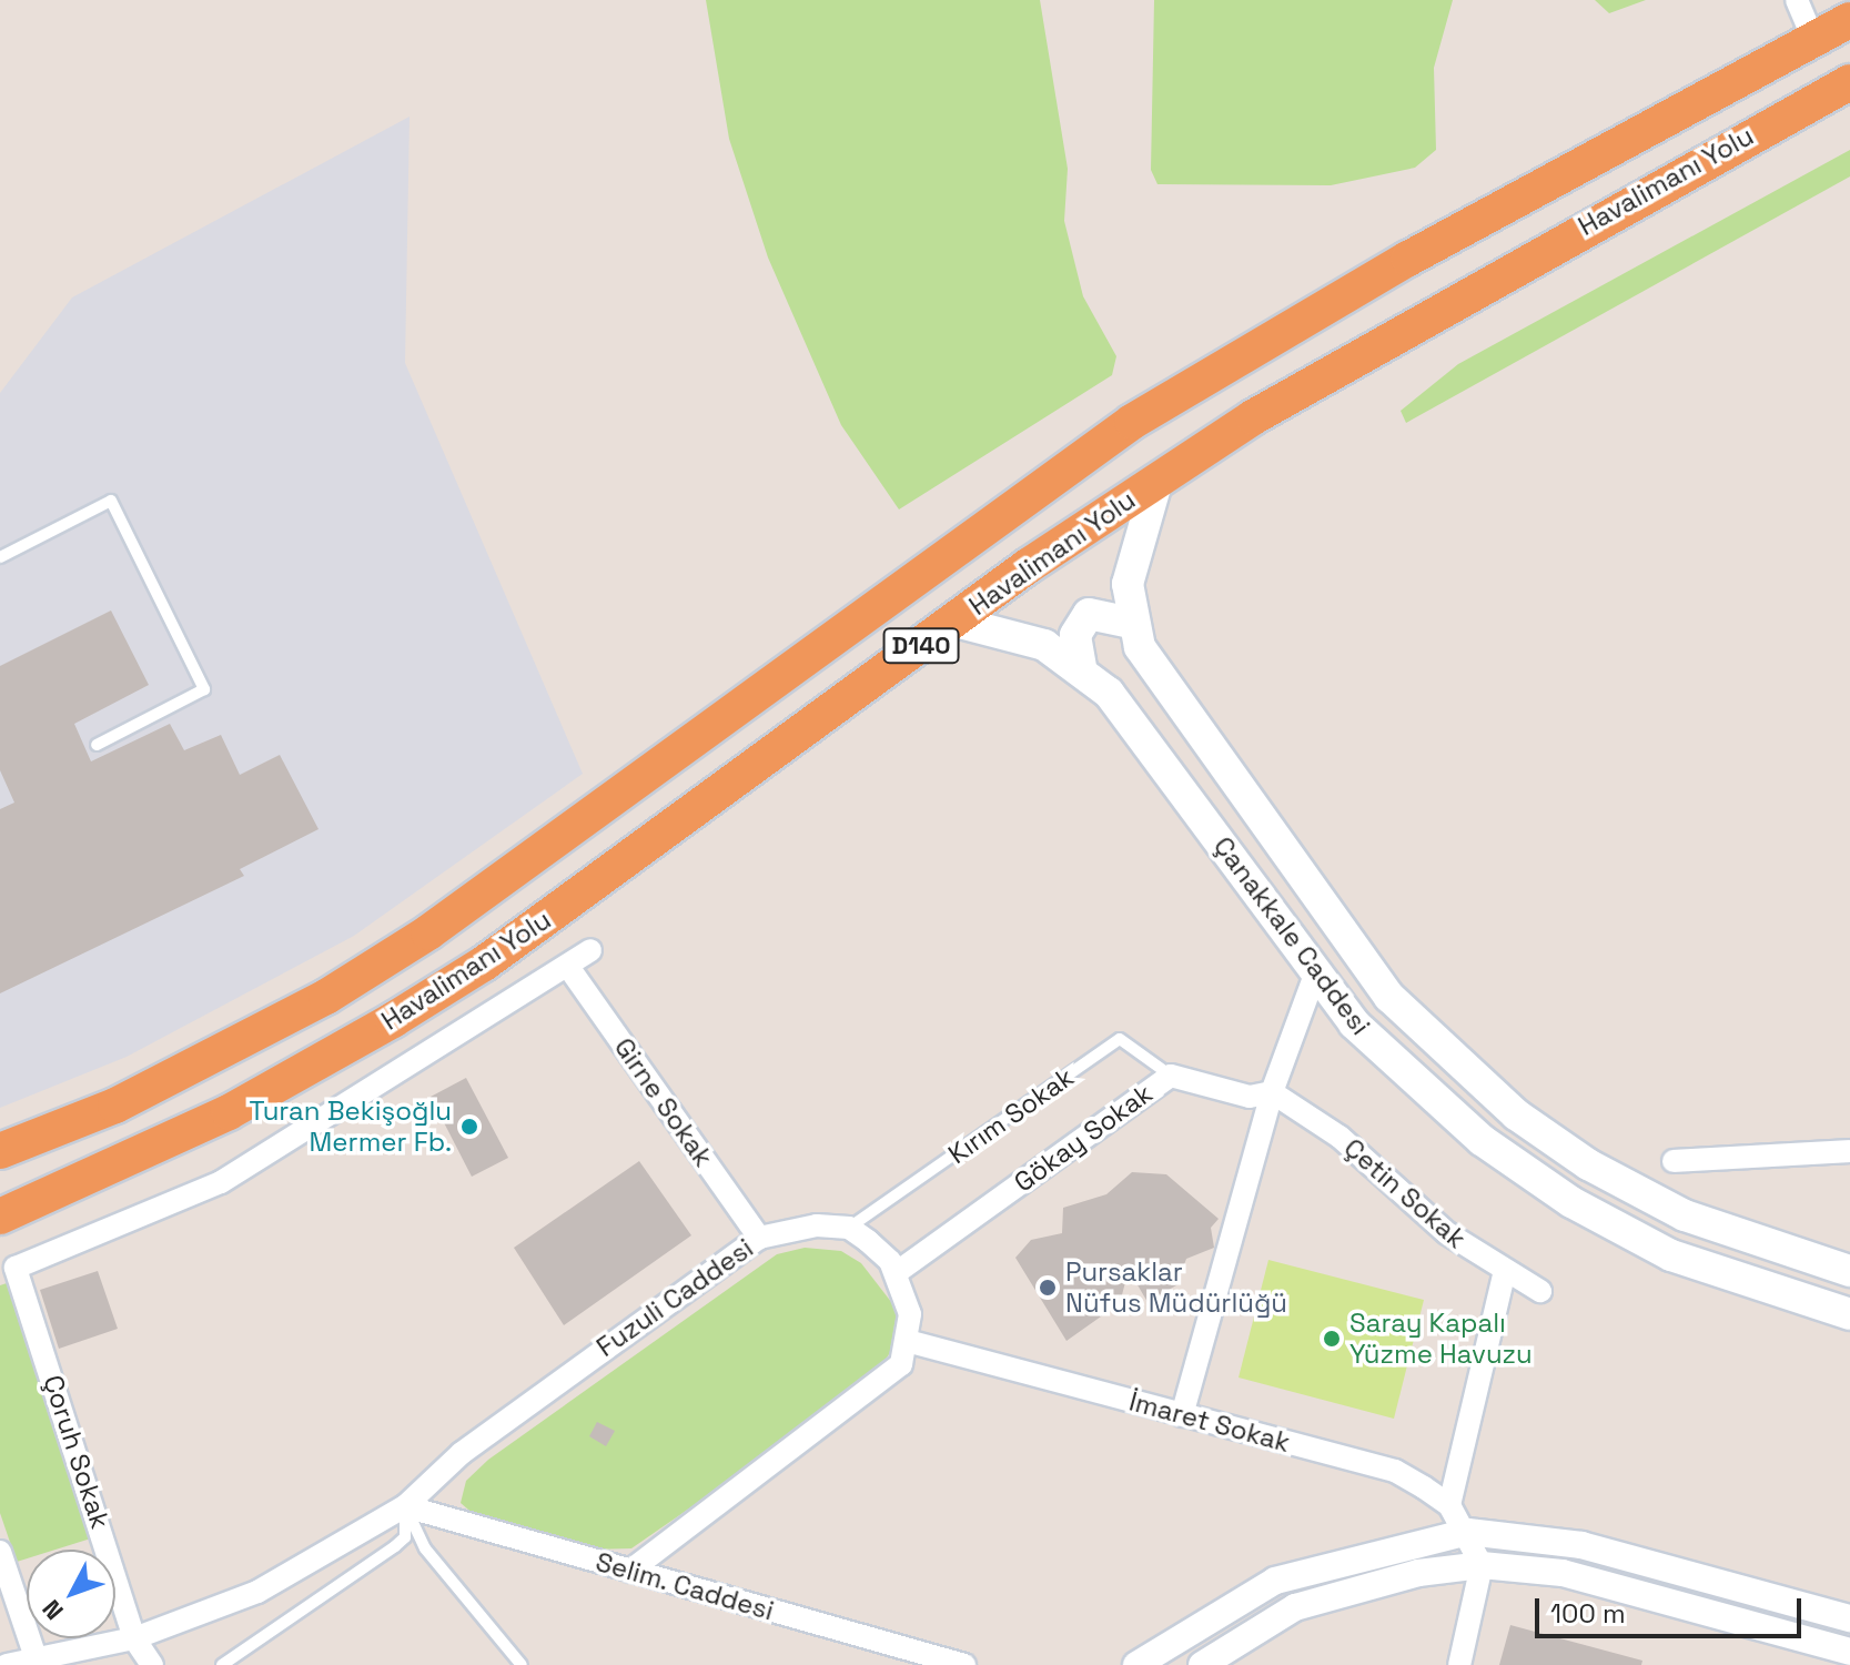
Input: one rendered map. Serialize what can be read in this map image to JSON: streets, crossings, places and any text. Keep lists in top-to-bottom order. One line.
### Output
{"streets":{"highway":["Havalimanı Yolu","D140"],"main road":["Çanakkale Caddesi"],"street":["Girne Sokak","Gökay Sokak","Çetin Sokak","Fuzuli Caddesi","İmaret Sokak","Çoruh Sokak","Selim. Caddesi"],"lane":["Kırım Sokak"]},"crossings":[["Havalimanı Yolu","Çanakkale Caddesi"],["Girne Sokak","Fuzuli Caddesi"],["Girne Sokak","Çoruh Sokak"],["Kırım Sokak","Gökay Sokak"],["Kırım Sokak","Fuzuli Caddesi"],["Gökay Sokak","Çetin Sokak"],["Fuzuli Caddesi","Çoruh Sokak"],["Fuzuli Caddesi","Selim. Caddesi"]],"places":["Turan Bekişoğlu Mermer Fb.","Pursaklar Nüfus Müdürlüğü","Saray Kapalı Yüzme Havuzu"],"scale_bar":"100 m","north":"bottom left"}
